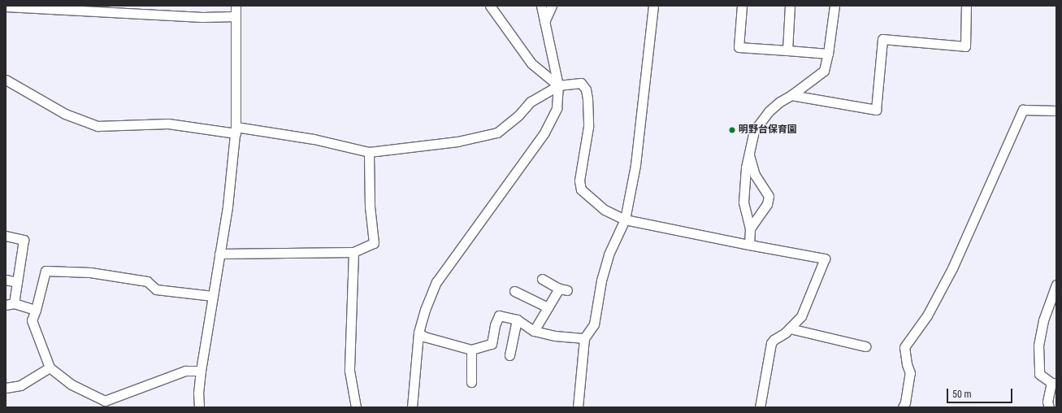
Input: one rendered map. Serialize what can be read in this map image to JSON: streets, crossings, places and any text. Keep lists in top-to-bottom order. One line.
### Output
{"places":["明野台保育園"],"scale_bar":"50 m"}
